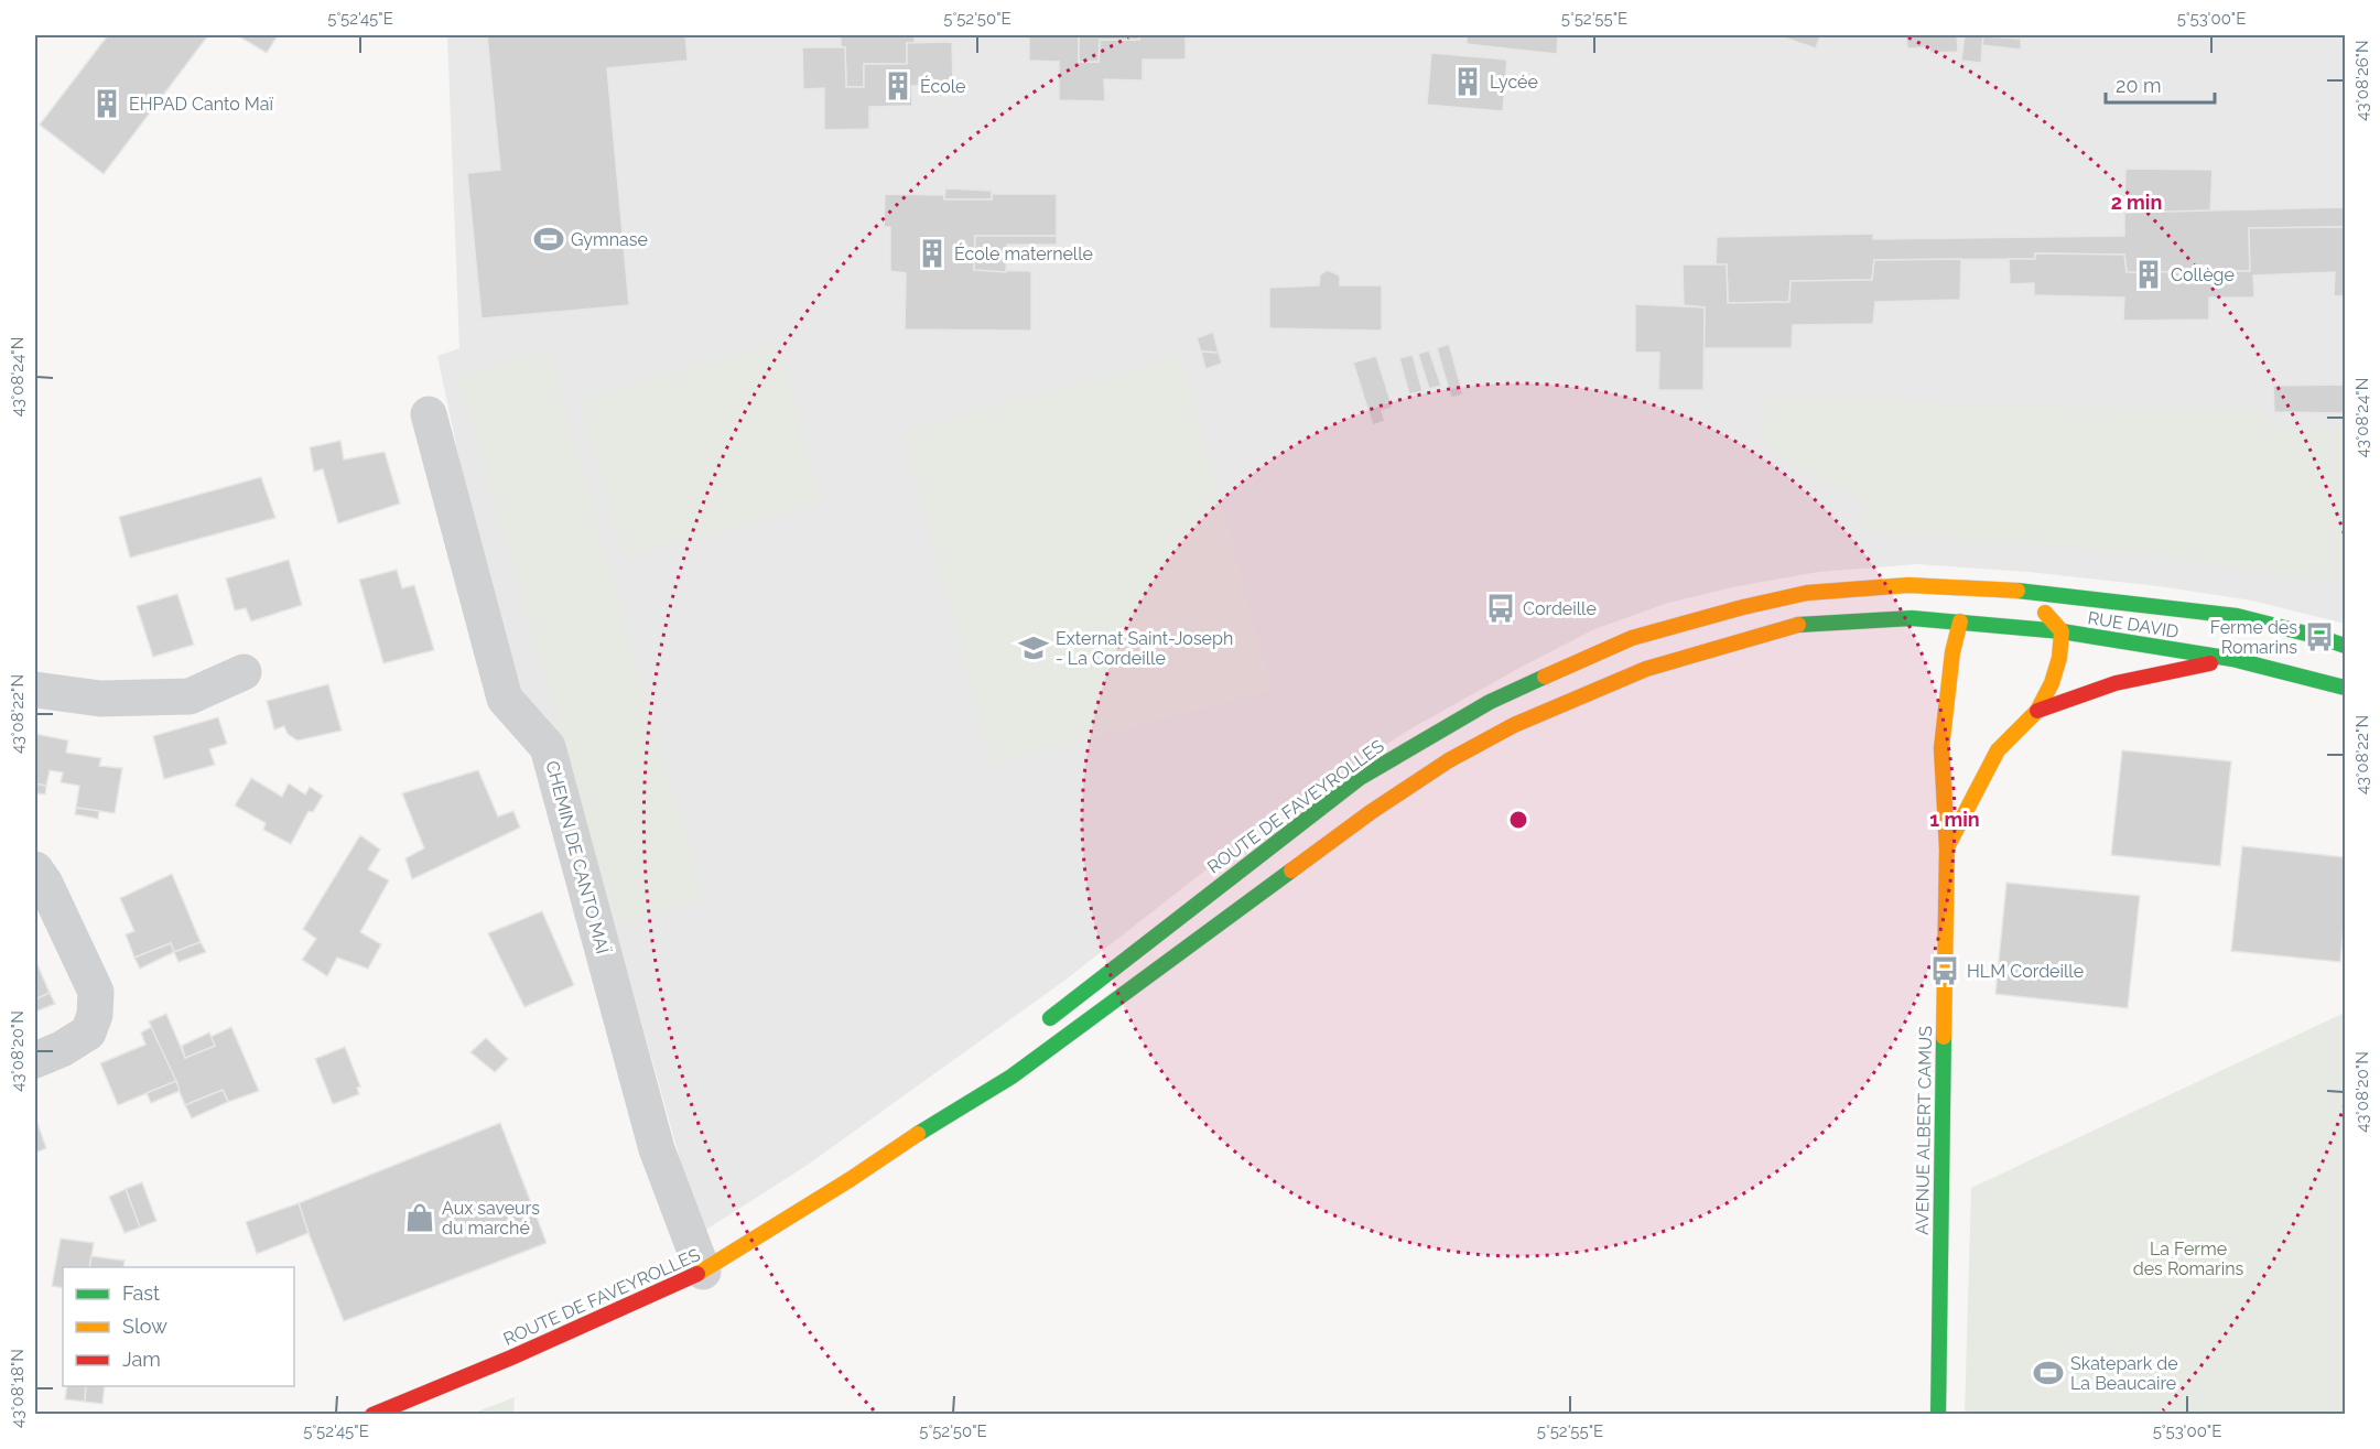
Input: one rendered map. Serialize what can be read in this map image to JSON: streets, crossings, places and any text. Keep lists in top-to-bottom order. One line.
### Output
{"streets":{"main road":["RUE DAVID","ROUTE DE FAVEYROLLES","AVENUE ALBERT CAMUS"],"street":["CHEMIN DE CANTO MAÏ"]},"crossings":[["RUE DAVID","ROUTE DE FAVEYROLLES"],["RUE DAVID","AVENUE ALBERT CAMUS"],["ROUTE DE FAVEYROLLES","CHEMIN DE CANTO MAÏ"]],"parks":["La Ferme des Romarins"],"places":{"building":["Lycée","École","EHPAD Canto Maï","École maternelle","Collège"],"sports":["Gymnase","Skatepark de La Beaucaire"],"bus stop":["Cordeille","Ferme des Romarins","HLM Cordeille"],"school or university":["Externat Saint-Joseph - La Cordeille"],"shop":["Aux saveurs du marché"]},"legend":["Fast","Slow","Jam"],"scale_bar":"20 m","coordinates":["5°52'45\"E","5°52'50\"E","5°52'55\"E","5°53'00\"E","43°08'26\"N","43°08'24\"N","43°08'22\"N","43°08'20\"N","43°08'18\"N"],"rings":["2 min","1 min"]}
